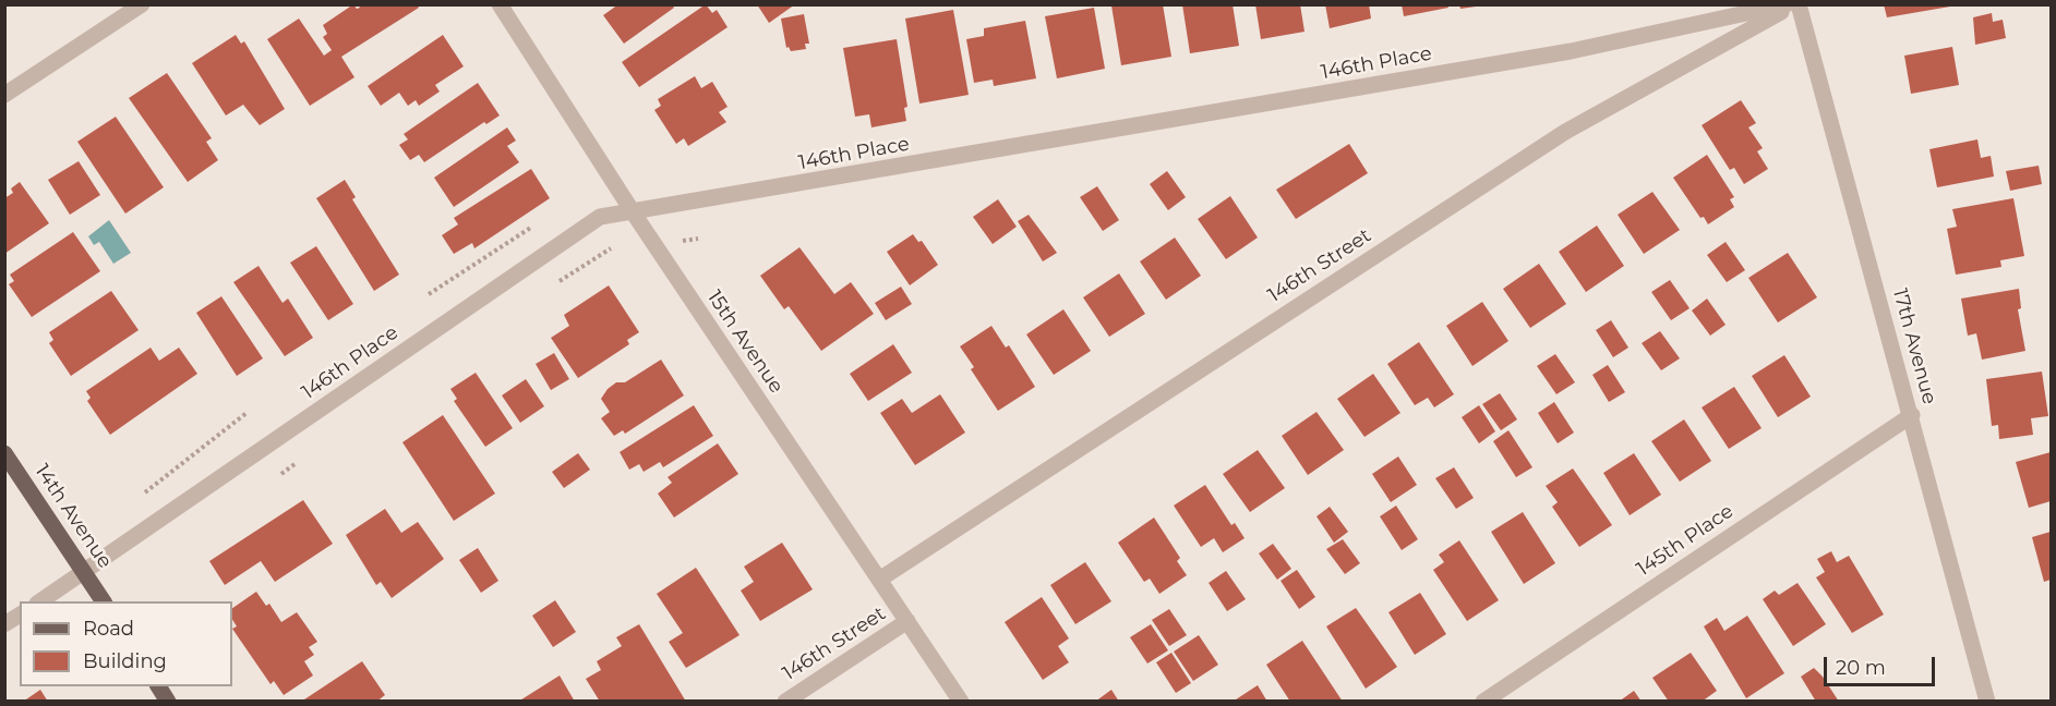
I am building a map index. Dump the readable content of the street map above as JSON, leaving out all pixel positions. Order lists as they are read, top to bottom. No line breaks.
{"streets":{"main road":["14th Avenue"],"street":["146th Place","146th Street","15th Avenue","17th Avenue","145th Place"]},"crossings":[["146th Place","15th Avenue"],["146th Place","14th Avenue"],["146th Street","15th Avenue"],["146th Street","17th Avenue"],["17th Avenue","145th Place"]],"legend":["Road","Building"],"scale_bar":"20 m"}
